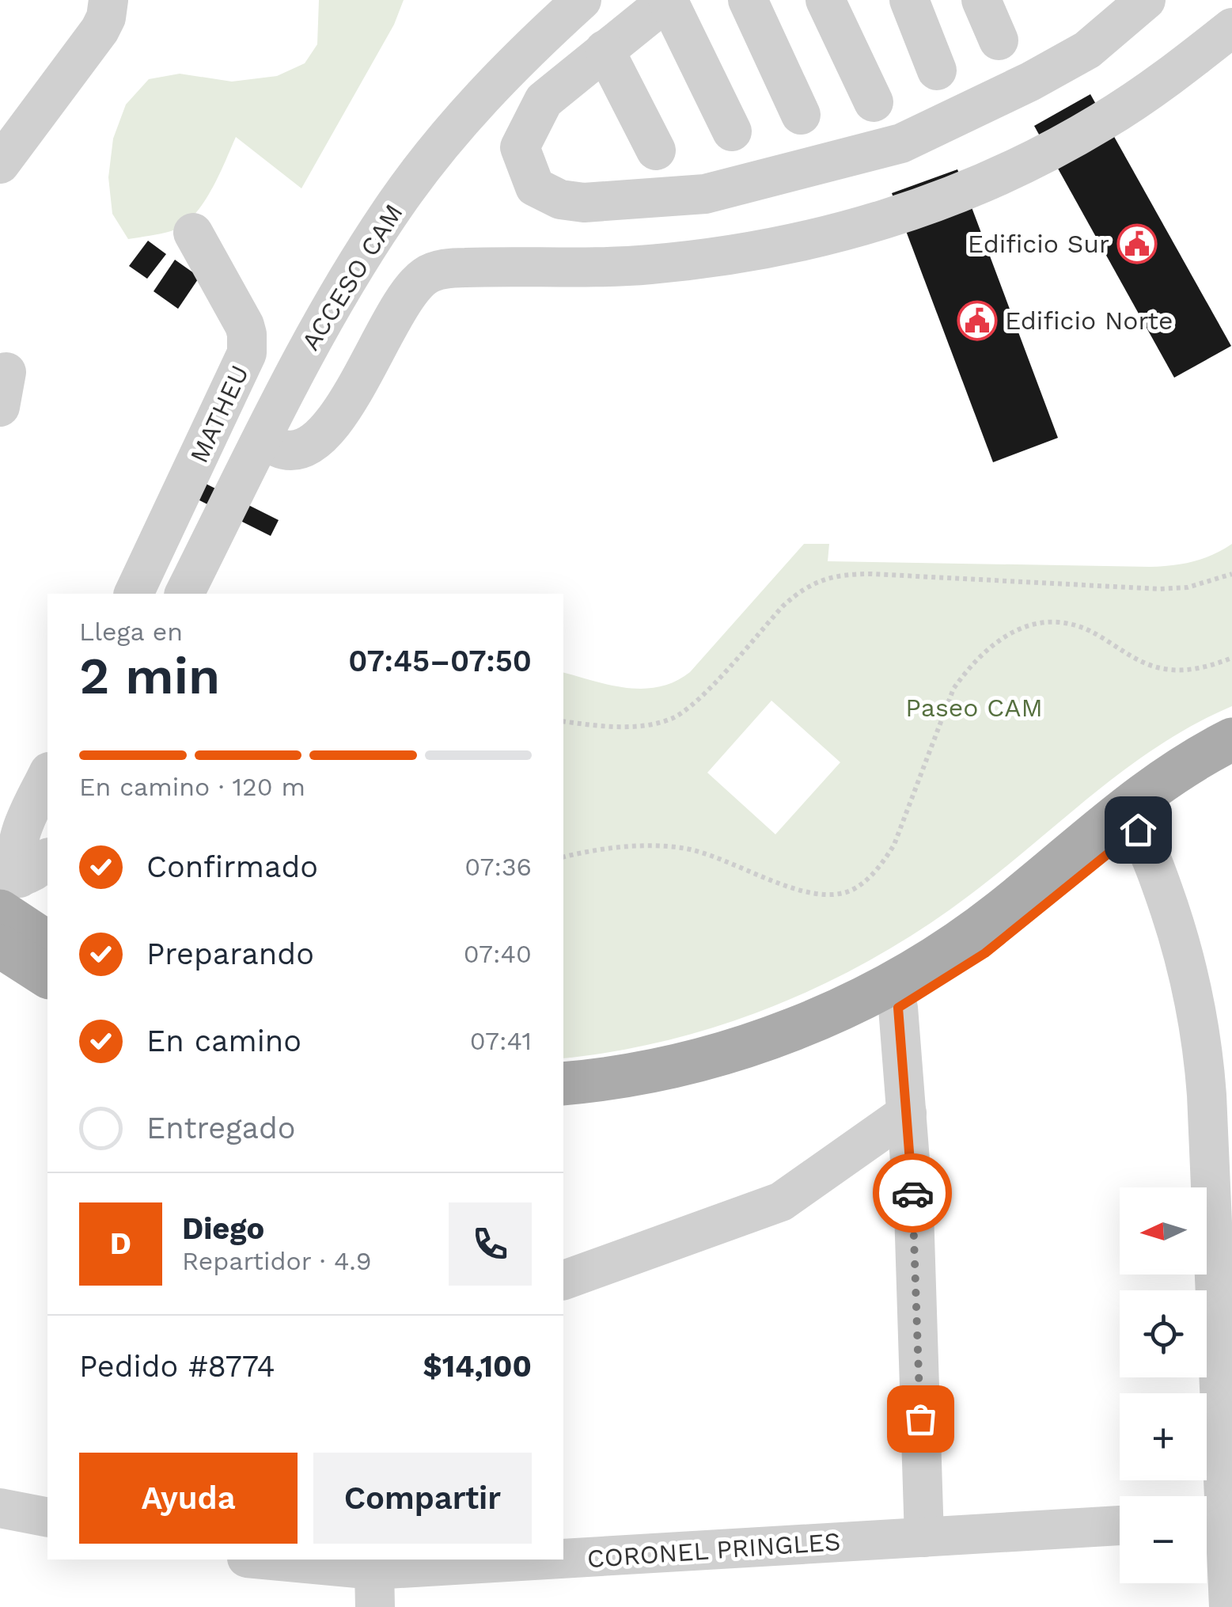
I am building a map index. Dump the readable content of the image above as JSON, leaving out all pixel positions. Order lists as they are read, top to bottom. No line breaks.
{"streets":{"street":["ACCESO CAM","MATHEU","CORONEL PRINGLES"]},"parks":["Paseo CAM"],"places":{"public building":["Edificio Sur","Edificio Norte"]},"north":"left","page":{"heading":["2 min","Llega en","07:45–07:50"],"panel":["Diego","Repartidor · 4.9","Pedido #8774","$14,100"],"bar":"En camino · 120 m","list":[["Confirmado","07:36"],["Preparando","07:40"],["En camino","07:41"],"Entregado"],"map_buttons":["+","−"],"round":"D","buttons":["Ayuda","Compartir"]}}
